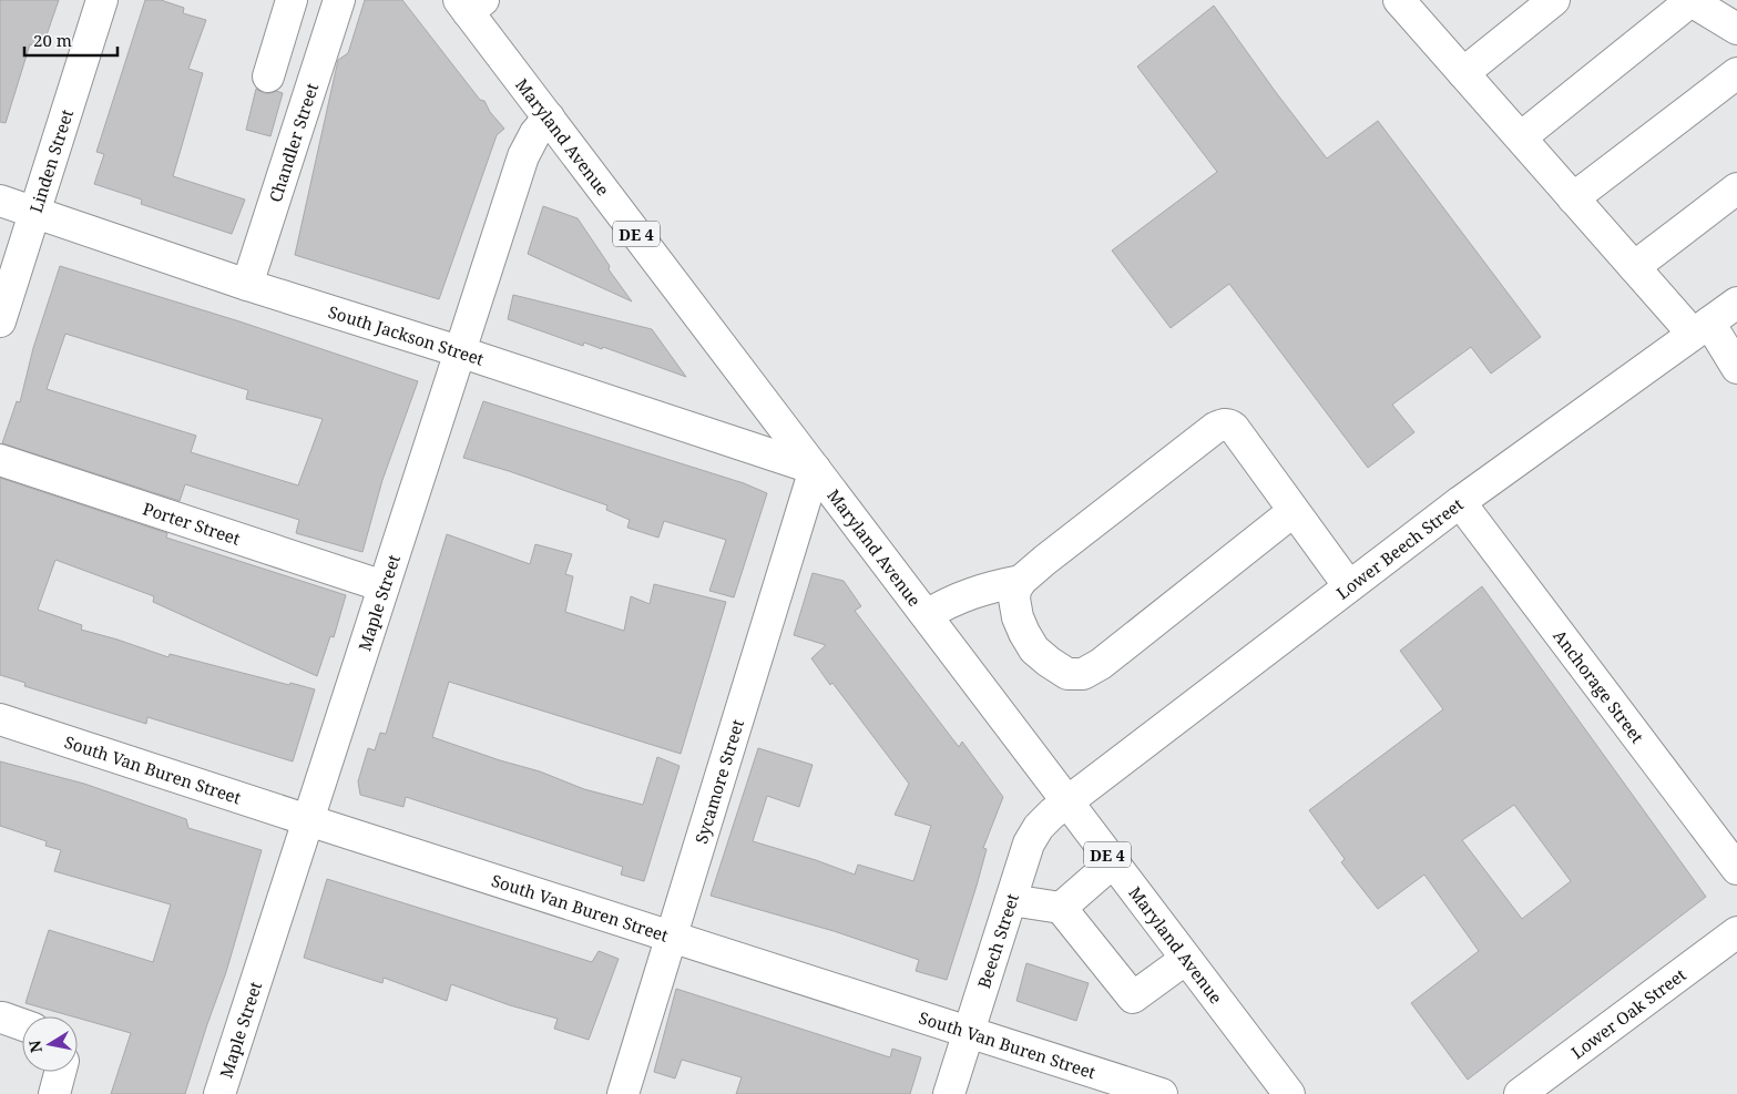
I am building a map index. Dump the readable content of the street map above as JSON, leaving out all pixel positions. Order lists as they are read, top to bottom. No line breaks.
{"streets":{"street":["Maryland Avenue","Chandler Street","Linden Street","DE 4","South Jackson Street","Porter Street","Lower Beech Street","Maple Street","Anchorage Street","South Van Buren Street","Sycamore Street","Beech Street","Lower Oak Street"]},"crossings":[["Maryland Avenue","South Jackson Street"],["Maryland Avenue","Lower Beech Street"],["Maryland Avenue","Maple Street"],["Maryland Avenue","Sycamore Street"],["Maryland Avenue","Beech Street"],["Chandler Street","South Jackson Street"],["Linden Street","South Jackson Street"],["South Jackson Street","Maple Street"],["South Jackson Street","Sycamore Street"],["Porter Street","Maple Street"],["Lower Beech Street","Anchorage Street"],["Lower Beech Street","Beech Street"],["Maple Street","South Van Buren Street"],["South Van Buren Street","Sycamore Street"],["South Van Buren Street","Beech Street"]],"scale_bar":"20 m","north":"left"}
